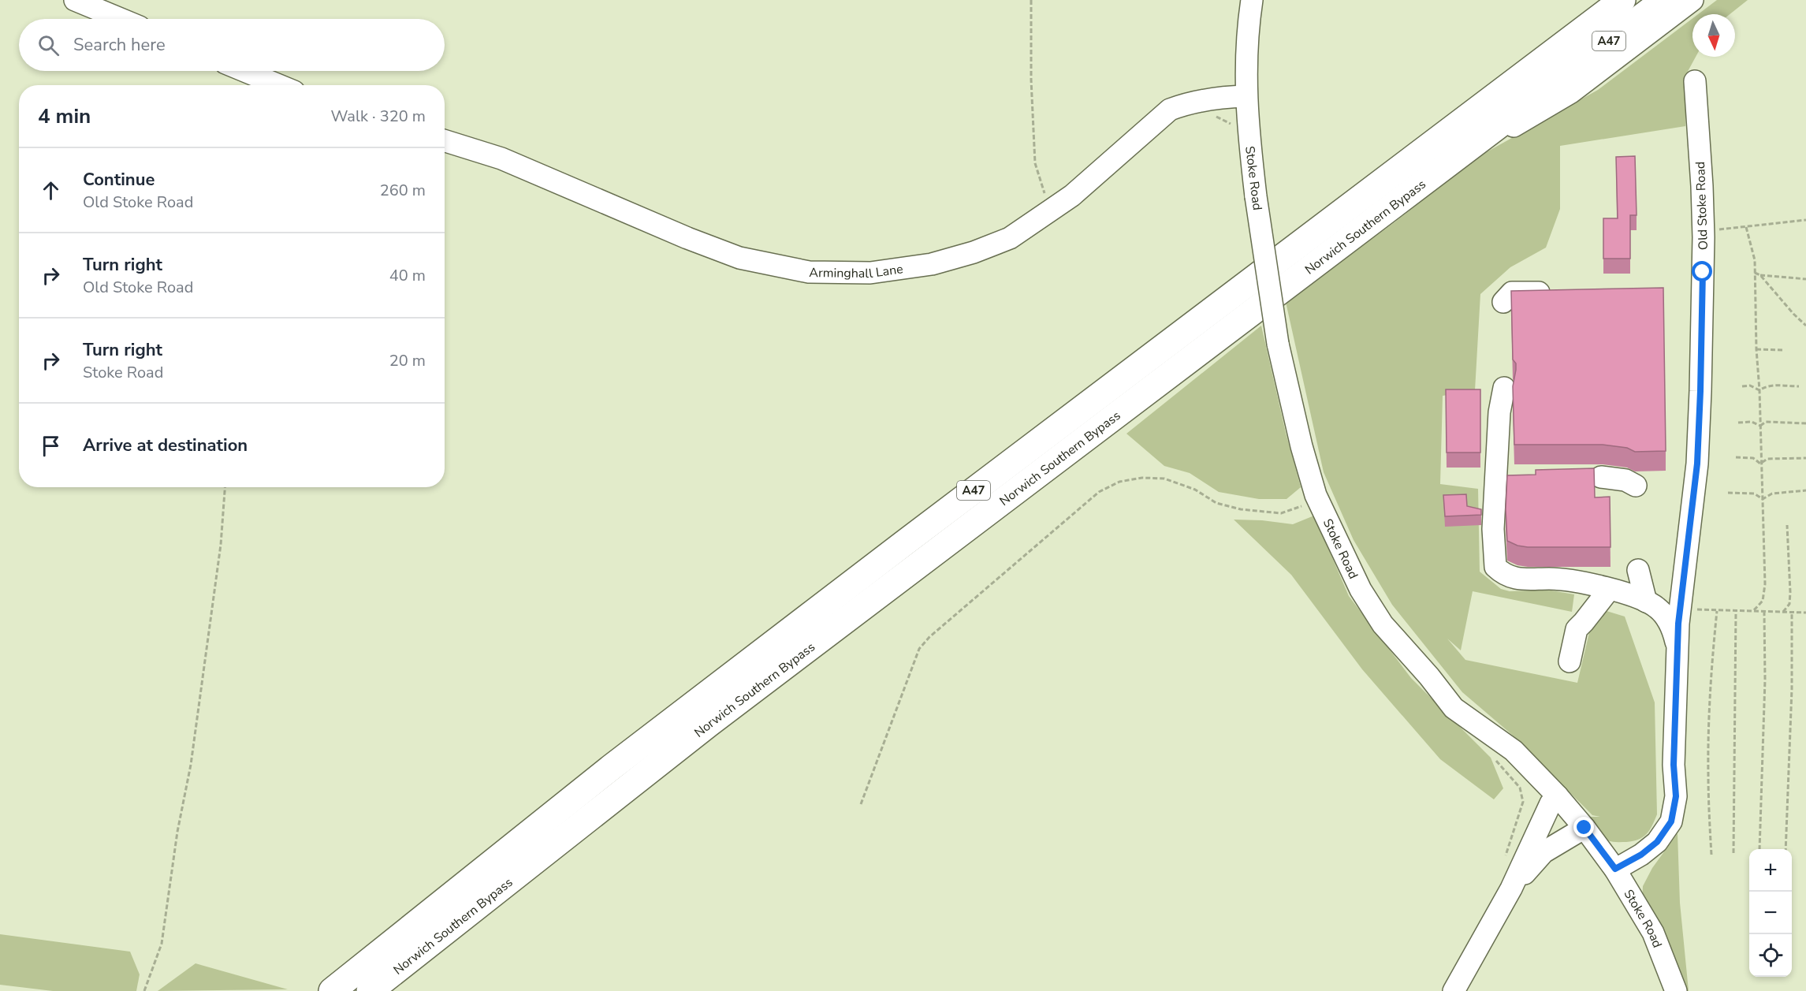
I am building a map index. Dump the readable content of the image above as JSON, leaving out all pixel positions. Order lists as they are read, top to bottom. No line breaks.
{"streets":{"highway":["A47","Norwich Southern Bypass"],"street":["Stoke Road","Old Stoke Road","Arminghall Lane"]},"crossings":[["Stoke Road","Old Stoke Road"],["Stoke Road","Arminghall Lane"]],"north":"bottom","page":{"search":"Search here","heading":["4 min","Walk · 320 m"],"list":[["Continue","Old Stoke Road","260 m"],["Turn right","Old Stoke Road","40 m"],["Turn right","Stoke Road","20 m"],"Arrive at destination"],"map_buttons":["+","−"]}}
